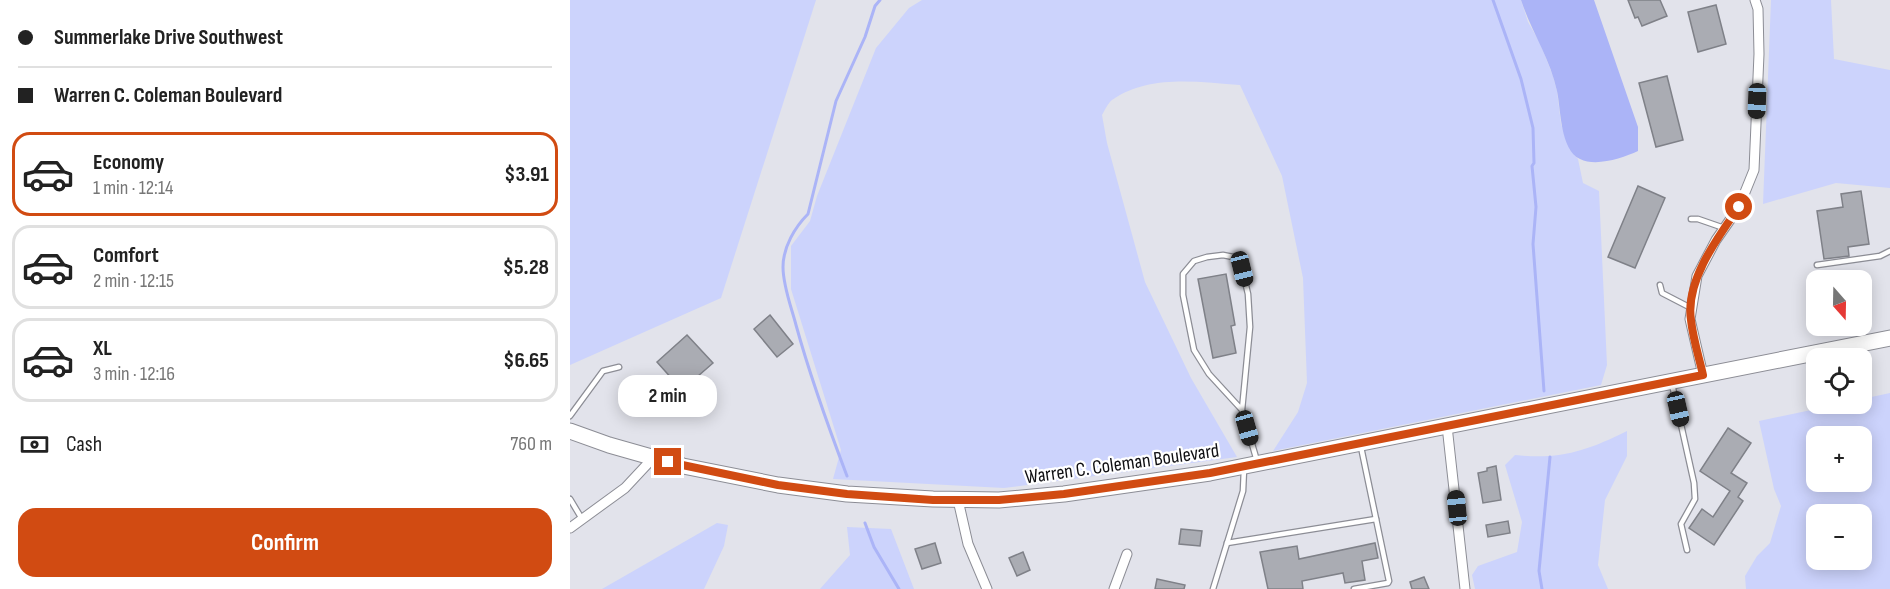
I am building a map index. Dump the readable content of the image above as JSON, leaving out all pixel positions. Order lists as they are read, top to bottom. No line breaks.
{"streets":{"highway":["Warren C. Coleman Boulevard"]},"north":"bottom","page":{"banner":["Summerlake Drive Southwest","Warren C. Coleman Boulevard"],"list":[{"name":"Economy","note":"1 min · 12:14","value":"$3.91"},{"name":"Comfort","note":"2 min · 12:15","value":"$5.28"},{"name":"XL","note":"3 min · 12:16","value":"$6.65"}],"map_buttons":["+","−"],"bubble":"2 min","pay":["Cash","760 m"],"buttons":"Confirm"}}
